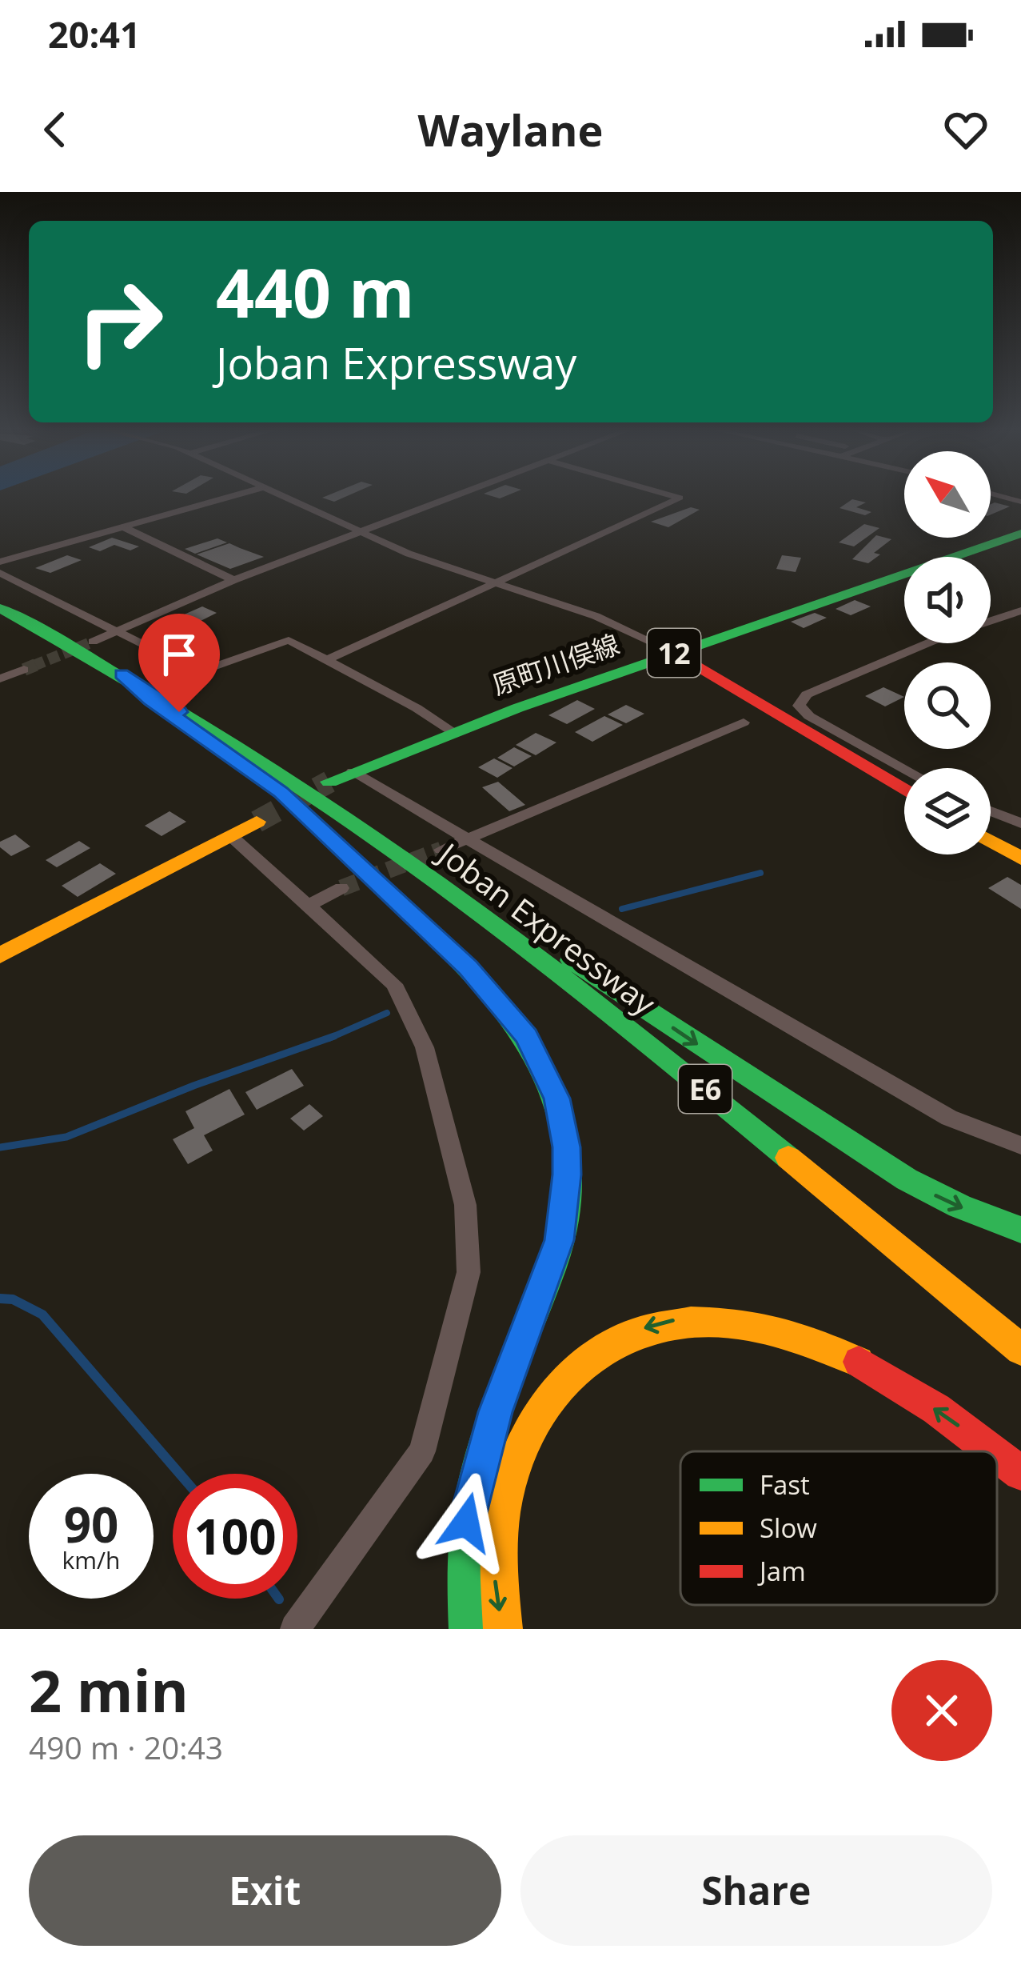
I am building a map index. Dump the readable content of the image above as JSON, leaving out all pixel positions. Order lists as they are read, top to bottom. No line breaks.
{"streets":{"main road":["12","原町川俣線","Joban Expressway","E6"]},"legend":["Fast","Slow","Jam"],"north":"top left","page":{"status":"20:41","header":"Waylane","turn":["440 m","Joban Expressway"],"speed":"90 km/h","limit":"100","heading":["2 min","490 m · 20:43"],"buttons":["Exit","Share"]}}
